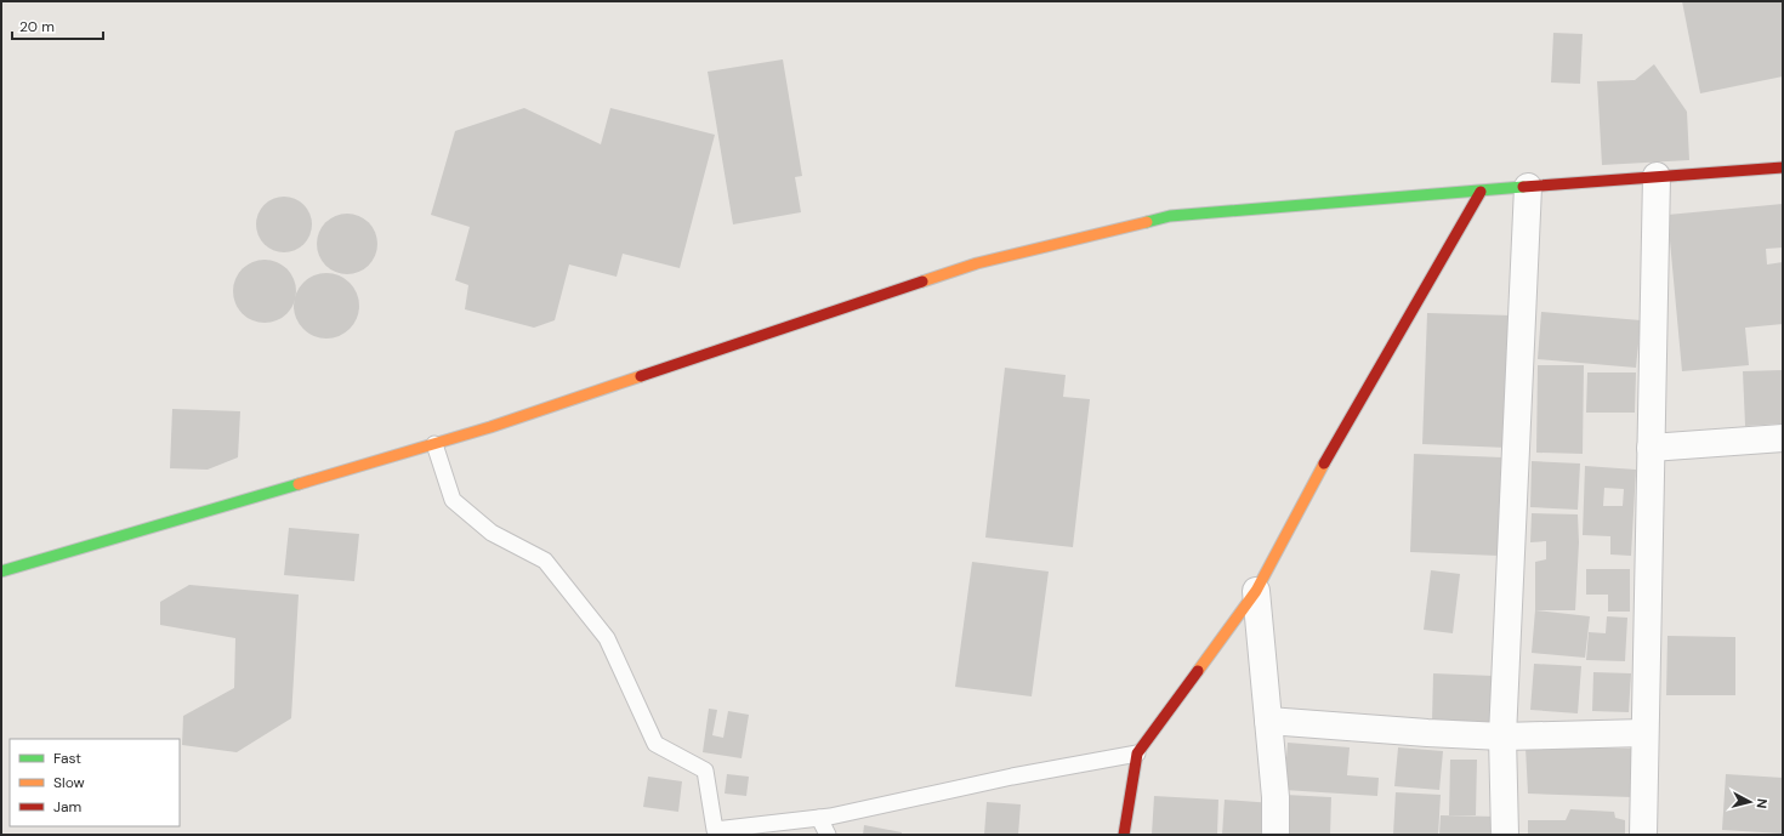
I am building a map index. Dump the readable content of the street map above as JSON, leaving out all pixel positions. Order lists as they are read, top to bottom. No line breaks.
{"legend":["Fast","Slow","Jam"],"scale_bar":"20 m","north":"right"}
